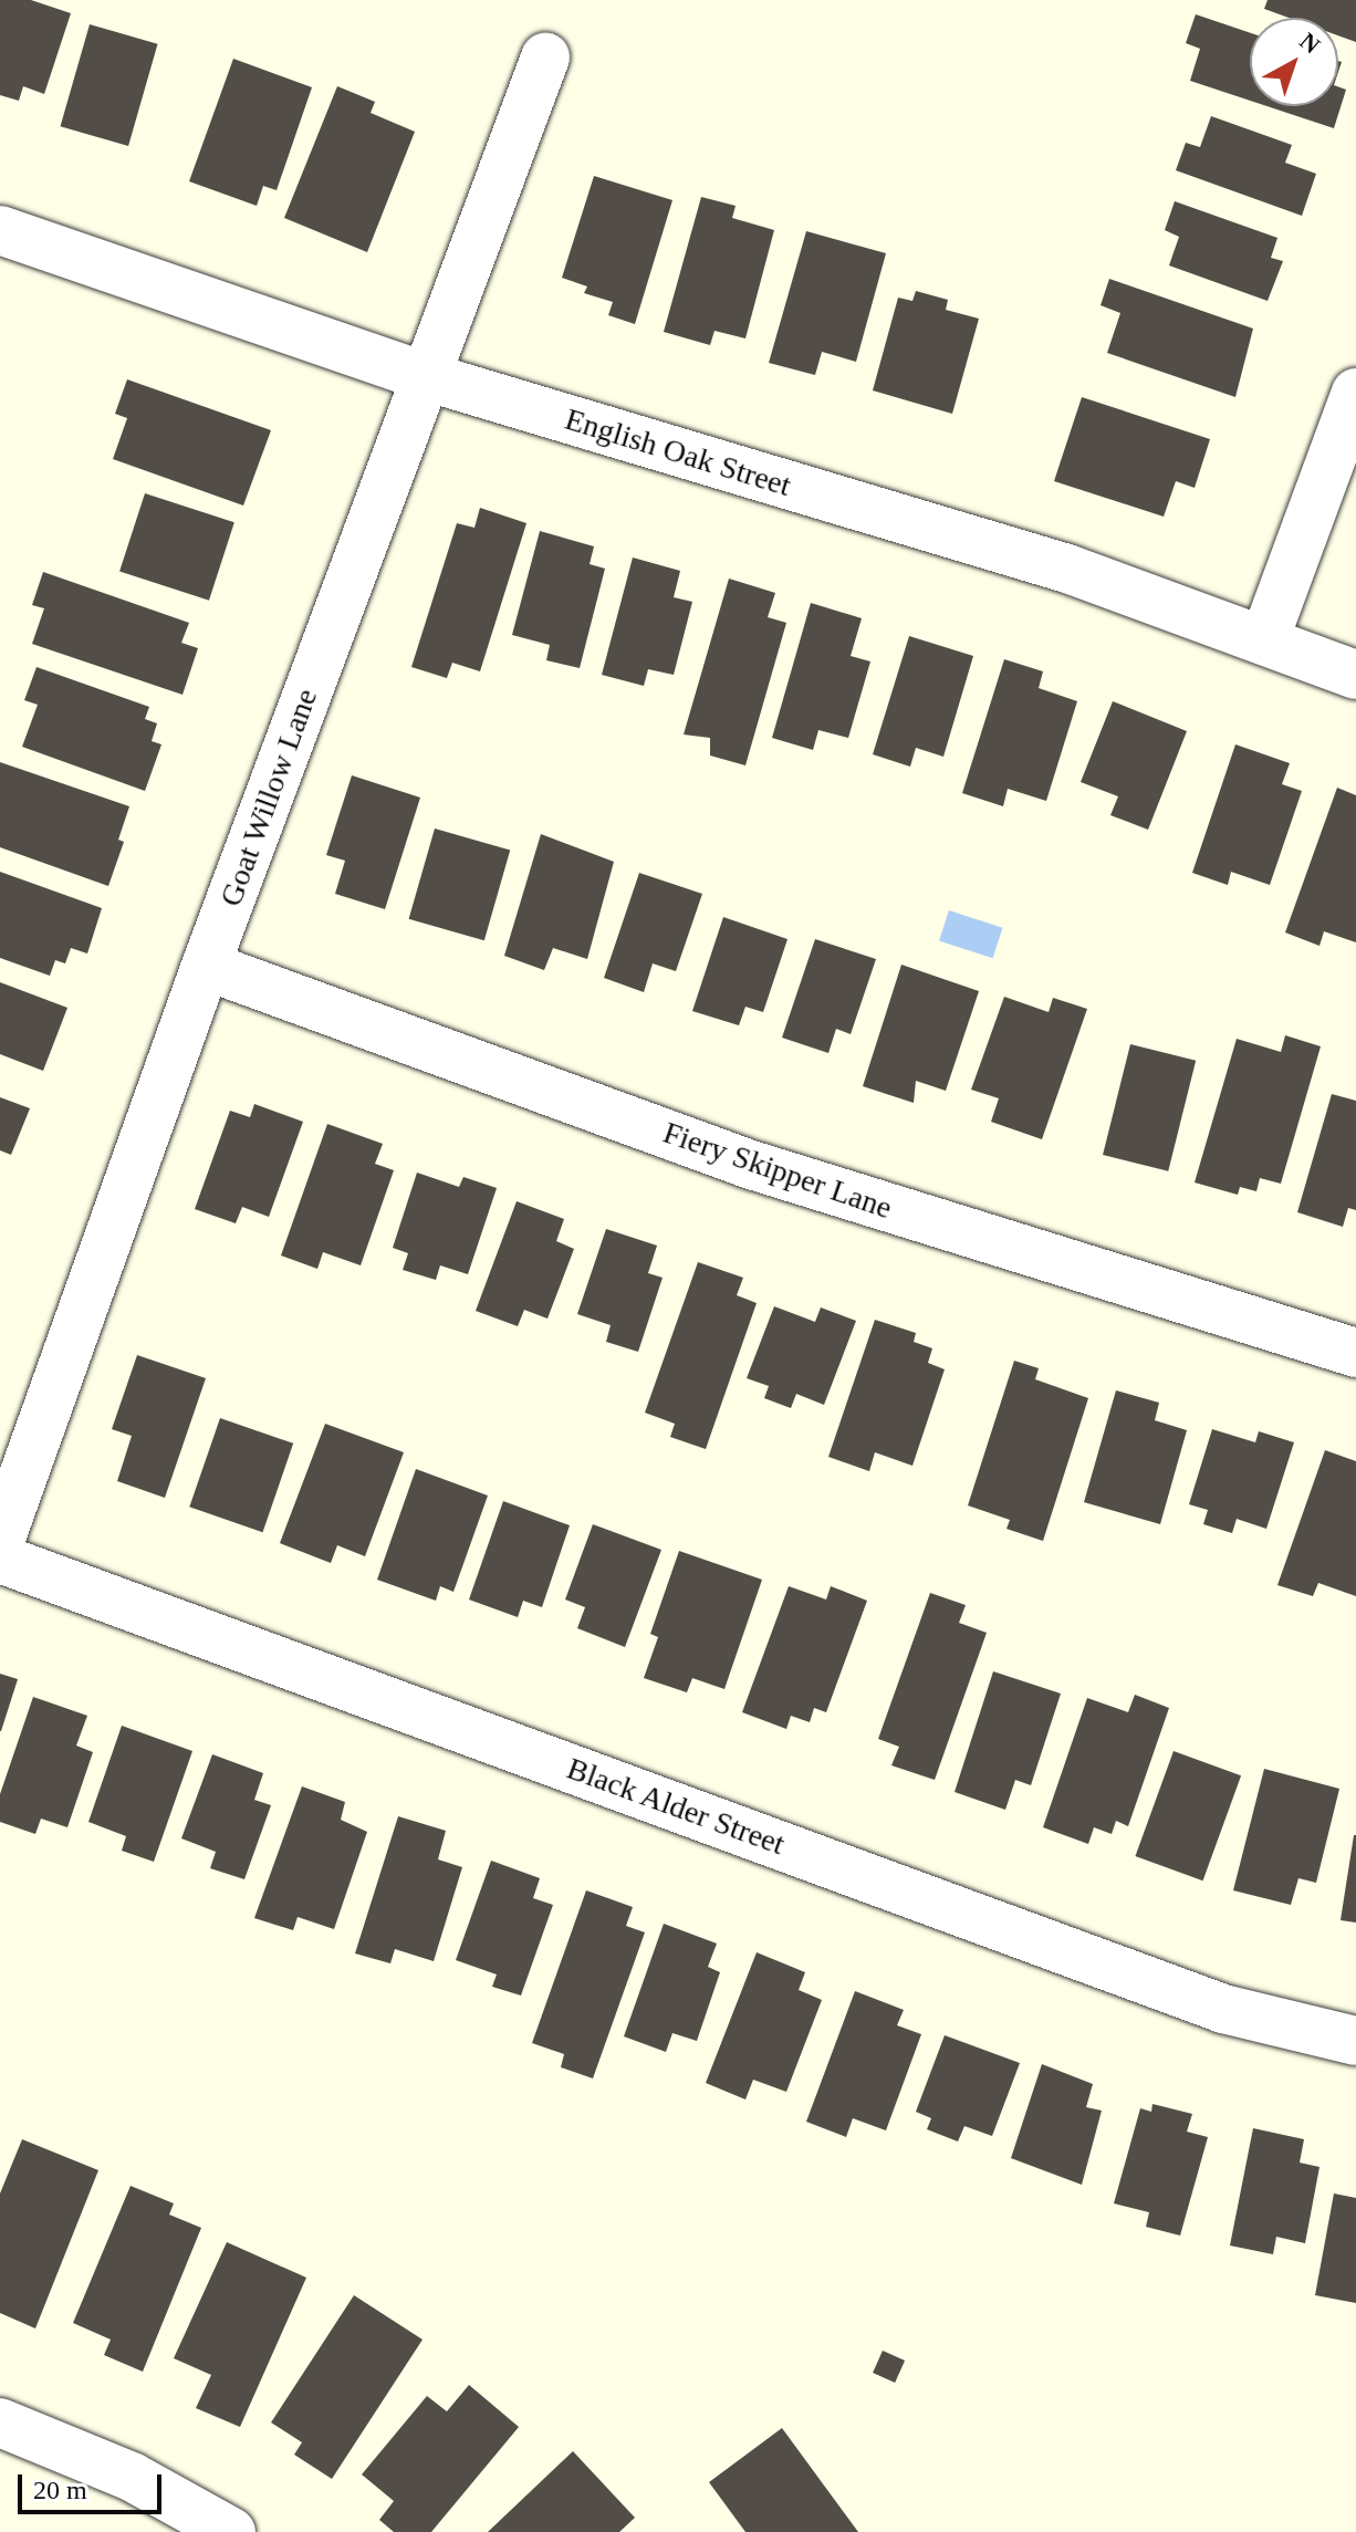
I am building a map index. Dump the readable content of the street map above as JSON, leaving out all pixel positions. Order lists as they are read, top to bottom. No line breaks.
{"streets":{"street":["English Oak Street","Goat Willow Lane","Fiery Skipper Lane","Black Alder Street"]},"crossings":[["English Oak Street","Goat Willow Lane"],["Goat Willow Lane","Fiery Skipper Lane"]],"scale_bar":"20 m","north":"top right"}
